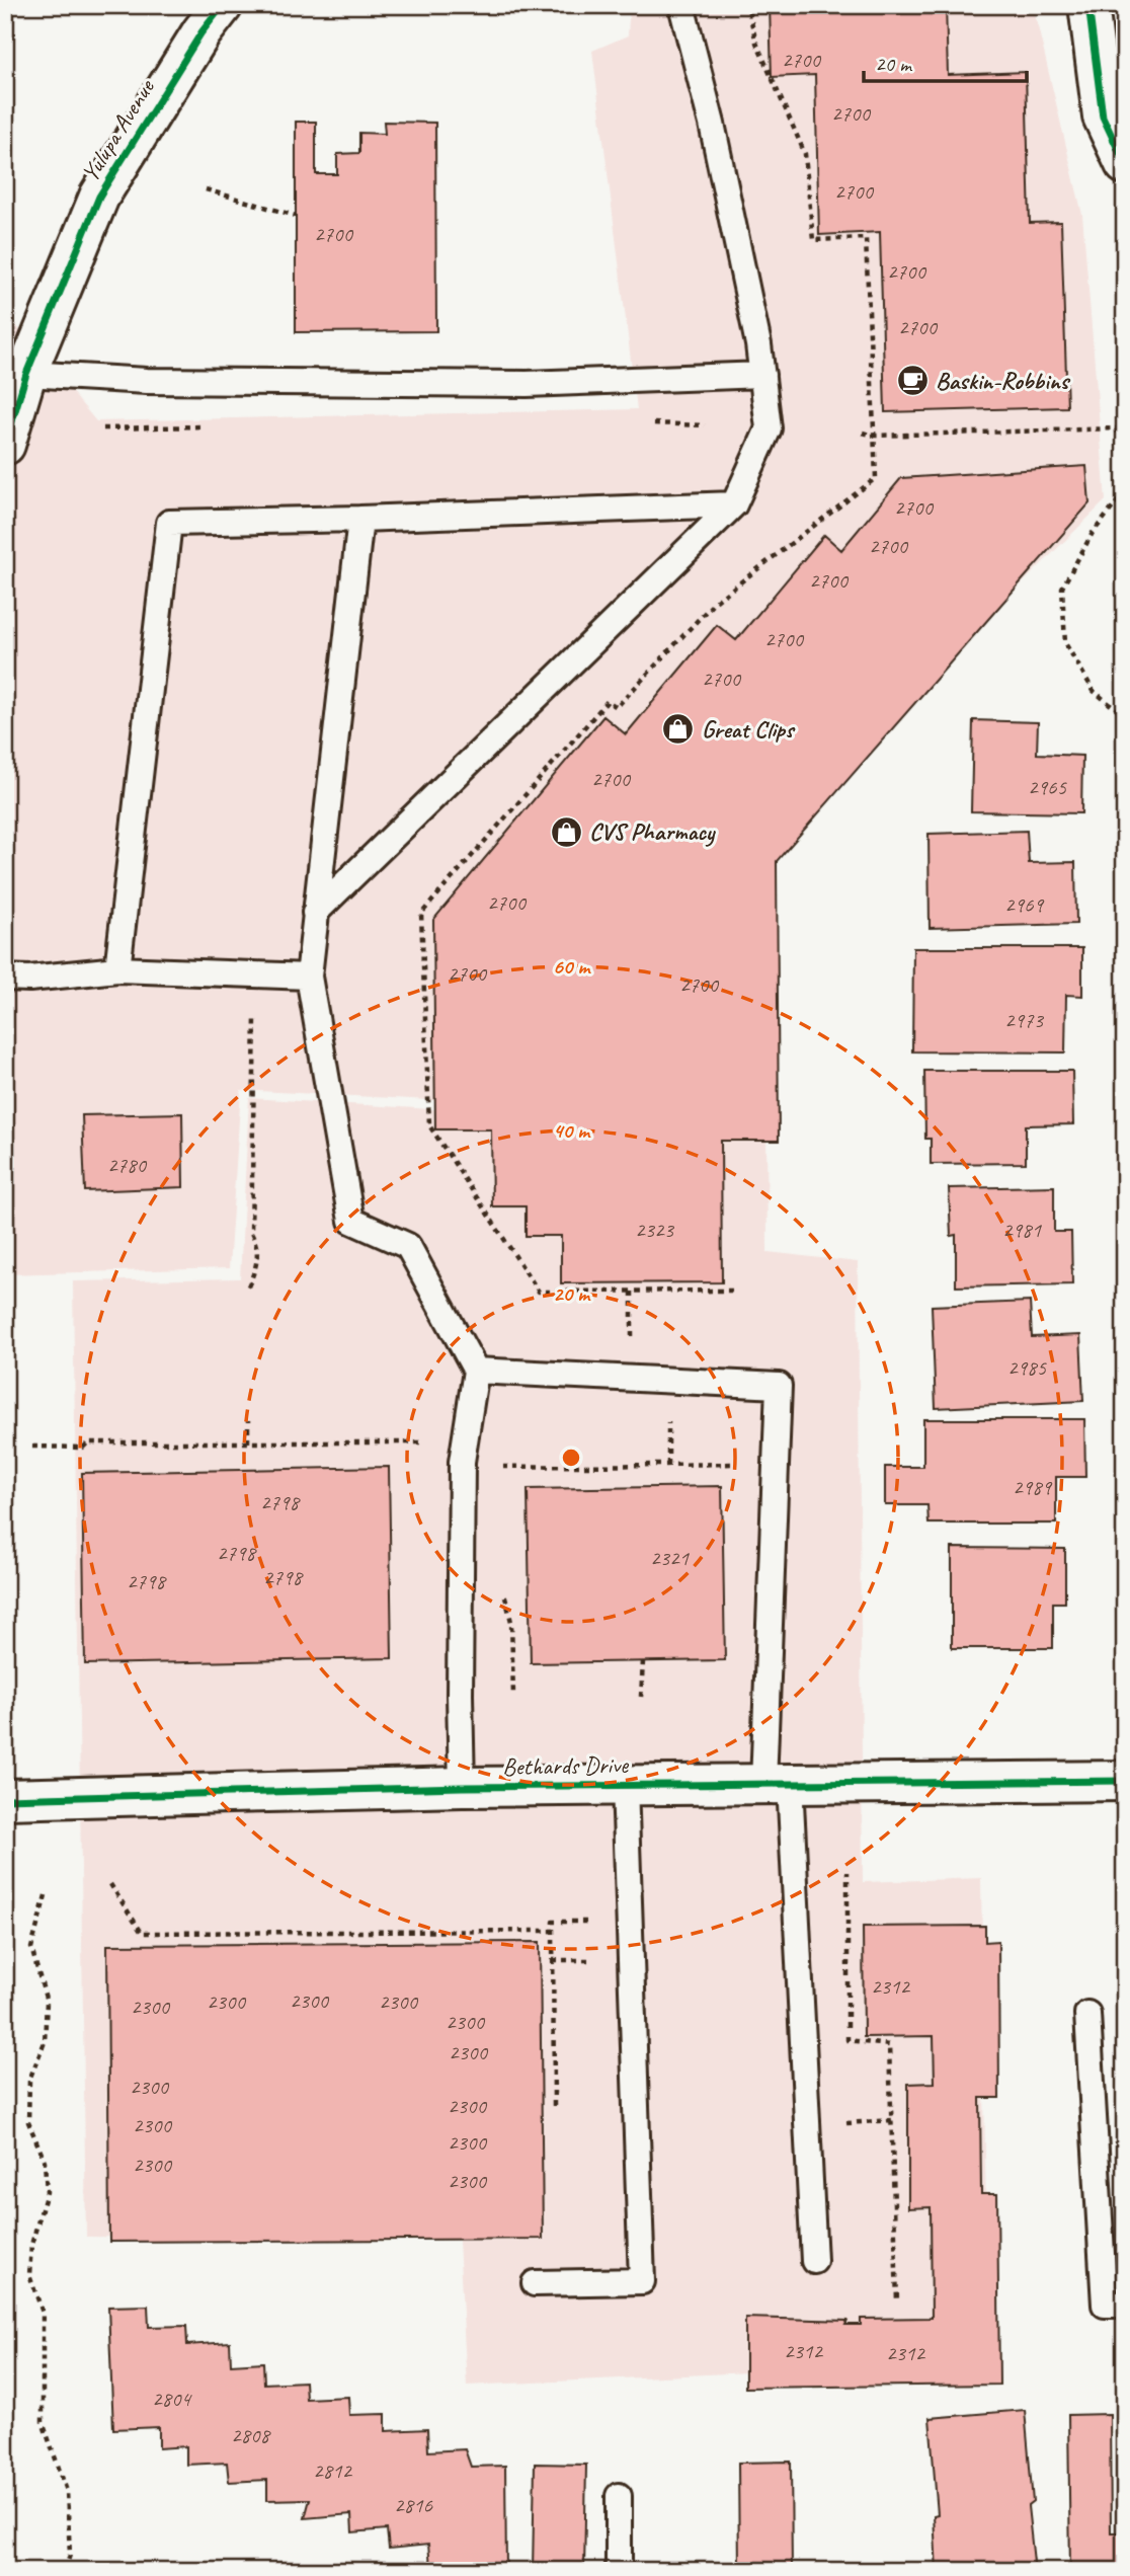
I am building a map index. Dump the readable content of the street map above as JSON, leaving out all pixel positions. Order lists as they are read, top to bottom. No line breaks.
{"streets":{"street":["Yulupa Avenue","Bethards Drive"]},"places":{"cafe":["Baskin-Robbins"],"shop":["Great Clips","CVS Pharmacy"]},"house_numbers":["2700","2700","2700","2700","2700","2700","2700","2700","2700","2700","2700","2700","2965","2700","2969","2700","2700","2973","2780","2323","2981","2985","2989","2798","2798","2321","2798","2798","2312","2300","2300","2300","2300","2300","2300","2300","2300","2300","2300","2300","2300","2312","2312","2804","2808","2812","2816"],"scale_bar":"20 m","rings":["60 m","40 m","20 m"]}
